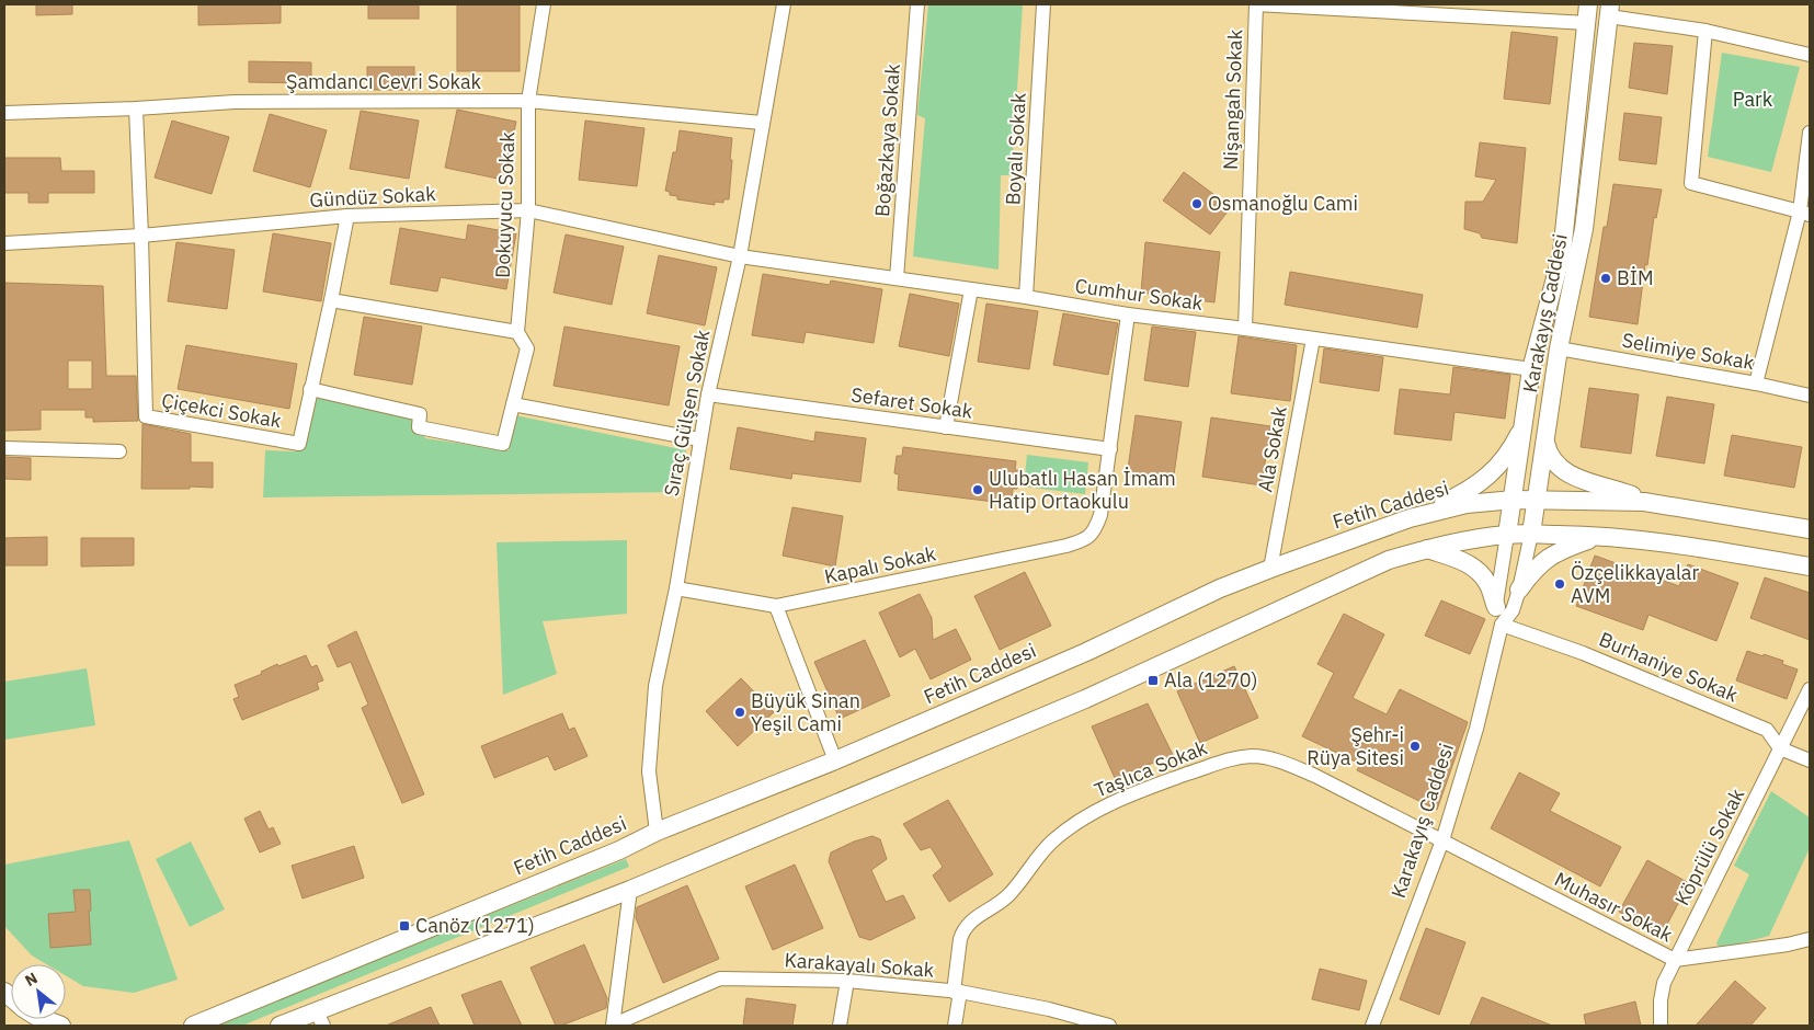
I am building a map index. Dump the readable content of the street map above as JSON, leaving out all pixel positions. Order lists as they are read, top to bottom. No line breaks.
{"streets":{"main road":["Karakayış Caddesi","Fetih Caddesi"],"street":["Şamdancı Cevri Sokak","Nişangah Sokak","Boğazkaya Sokak","Boyalı Sokak","Gündüz Sokak","Dokuyucu Sokak","Cumhur Sokak","Selimiye Sokak","Sefaret Sokak","Çiçekci Sokak","Sıraç Gülşen Sokak","Ala Sokak","Kapalı Sokak","Burhaniye Sokak","Taşlıca Sokak","Köprülü Sokak","Muhasır Sokak","Karakayalı Sokak"]},"crossings":[["Şamdancı Cevri Sokak","Dokuyucu Sokak"],["Şamdancı Cevri Sokak","Çiçekci Sokak"],["Şamdancı Cevri Sokak","Sıraç Gülşen Sokak"],["Nişangah Sokak","Cumhur Sokak"],["Boğazkaya Sokak","Cumhur Sokak"],["Boyalı Sokak","Cumhur Sokak"],["Gündüz Sokak","Dokuyucu Sokak"],["Gündüz Sokak","Cumhur Sokak"],["Gündüz Sokak","Çiçekci Sokak"],["Gündüz Sokak","Sıraç Gülşen Sokak"],["Dokuyucu Sokak","Çiçekci Sokak"],["Cumhur Sokak","Karakayış Caddesi"],["Cumhur Sokak","Sıraç Gülşen Sokak"],["Cumhur Sokak","Ala Sokak"],["Karakayış Caddesi","Selimiye Sokak"],["Karakayış Caddesi","Fetih Caddesi"],["Karakayış Caddesi","Burhaniye Sokak"],["Karakayış Caddesi","Taşlıca Sokak"],["Karakayış Caddesi","Muhasır Sokak"],["Sefaret Sokak","Sıraç Gülşen Sokak"],["Sefaret Sokak","Kapalı Sokak"],["Sıraç Gülşen Sokak","Fetih Caddesi"],["Sıraç Gülşen Sokak","Kapalı Sokak"],["Ala Sokak","Fetih Caddesi"],["Burhaniye Sokak","Köprülü Sokak"],["Taşlıca Sokak","Muhasır Sokak"],["Taşlıca Sokak","Karakayalı Sokak"],["Köprülü Sokak","Muhasır Sokak"]],"parks":["Park"],"places":{"other":["Osmanoğlu Cami","BİM","Ulubatlı Hasan İmam Hatip Ortaokulu","Özçelikkayalar AVM","Büyük Sinan Yeşil Cami","Şehr-i Rüya Sitesi"],"transit":["Ala (1270)","Canöz (1271)"]},"north":"top left"}
